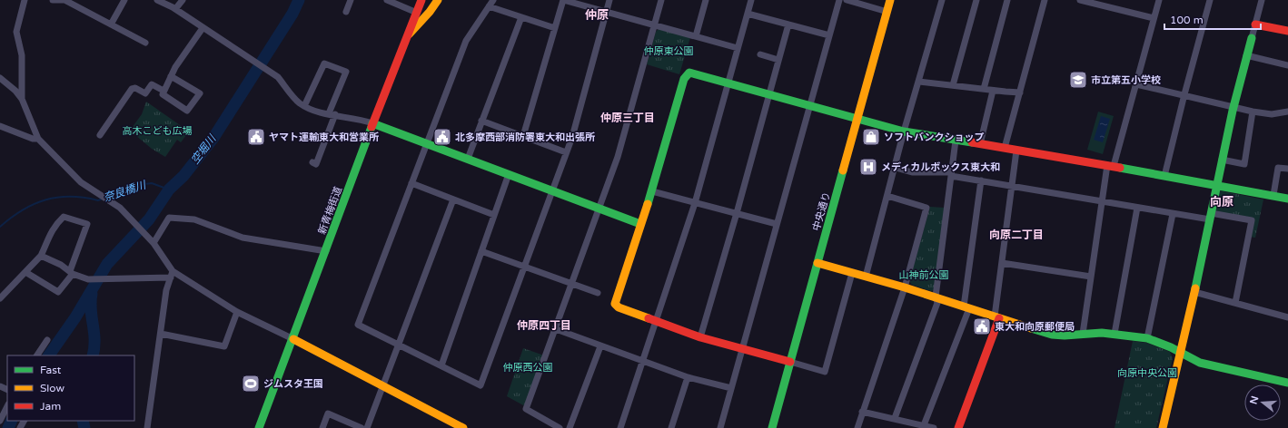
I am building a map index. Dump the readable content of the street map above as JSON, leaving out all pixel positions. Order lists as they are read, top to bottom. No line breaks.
{"streets":{"street":["新青梅街道","中央通り"]},"districts":["仲原","仲原三丁目","向原","向原二丁目","仲原四丁目"],"water":["空堀川","奈良橋川"],"parks":["仲原東公園","高木こども広場","山神前公園","仲原西公園","向原中央公園"],"places":{"school or university":["市立第五小学校"],"public building":["ヤマト運輸東大和営業所","北多摩西部消防署東大和出張所","東大和向原郵便局"],"shop":["ソフトバンクショップ"],"hospital":["メディカルボックス東大和"],"sports":["ジムスタ王国"]},"legend":["Fast","Slow","Jam"],"scale_bar":"100 m","north":"left"}
